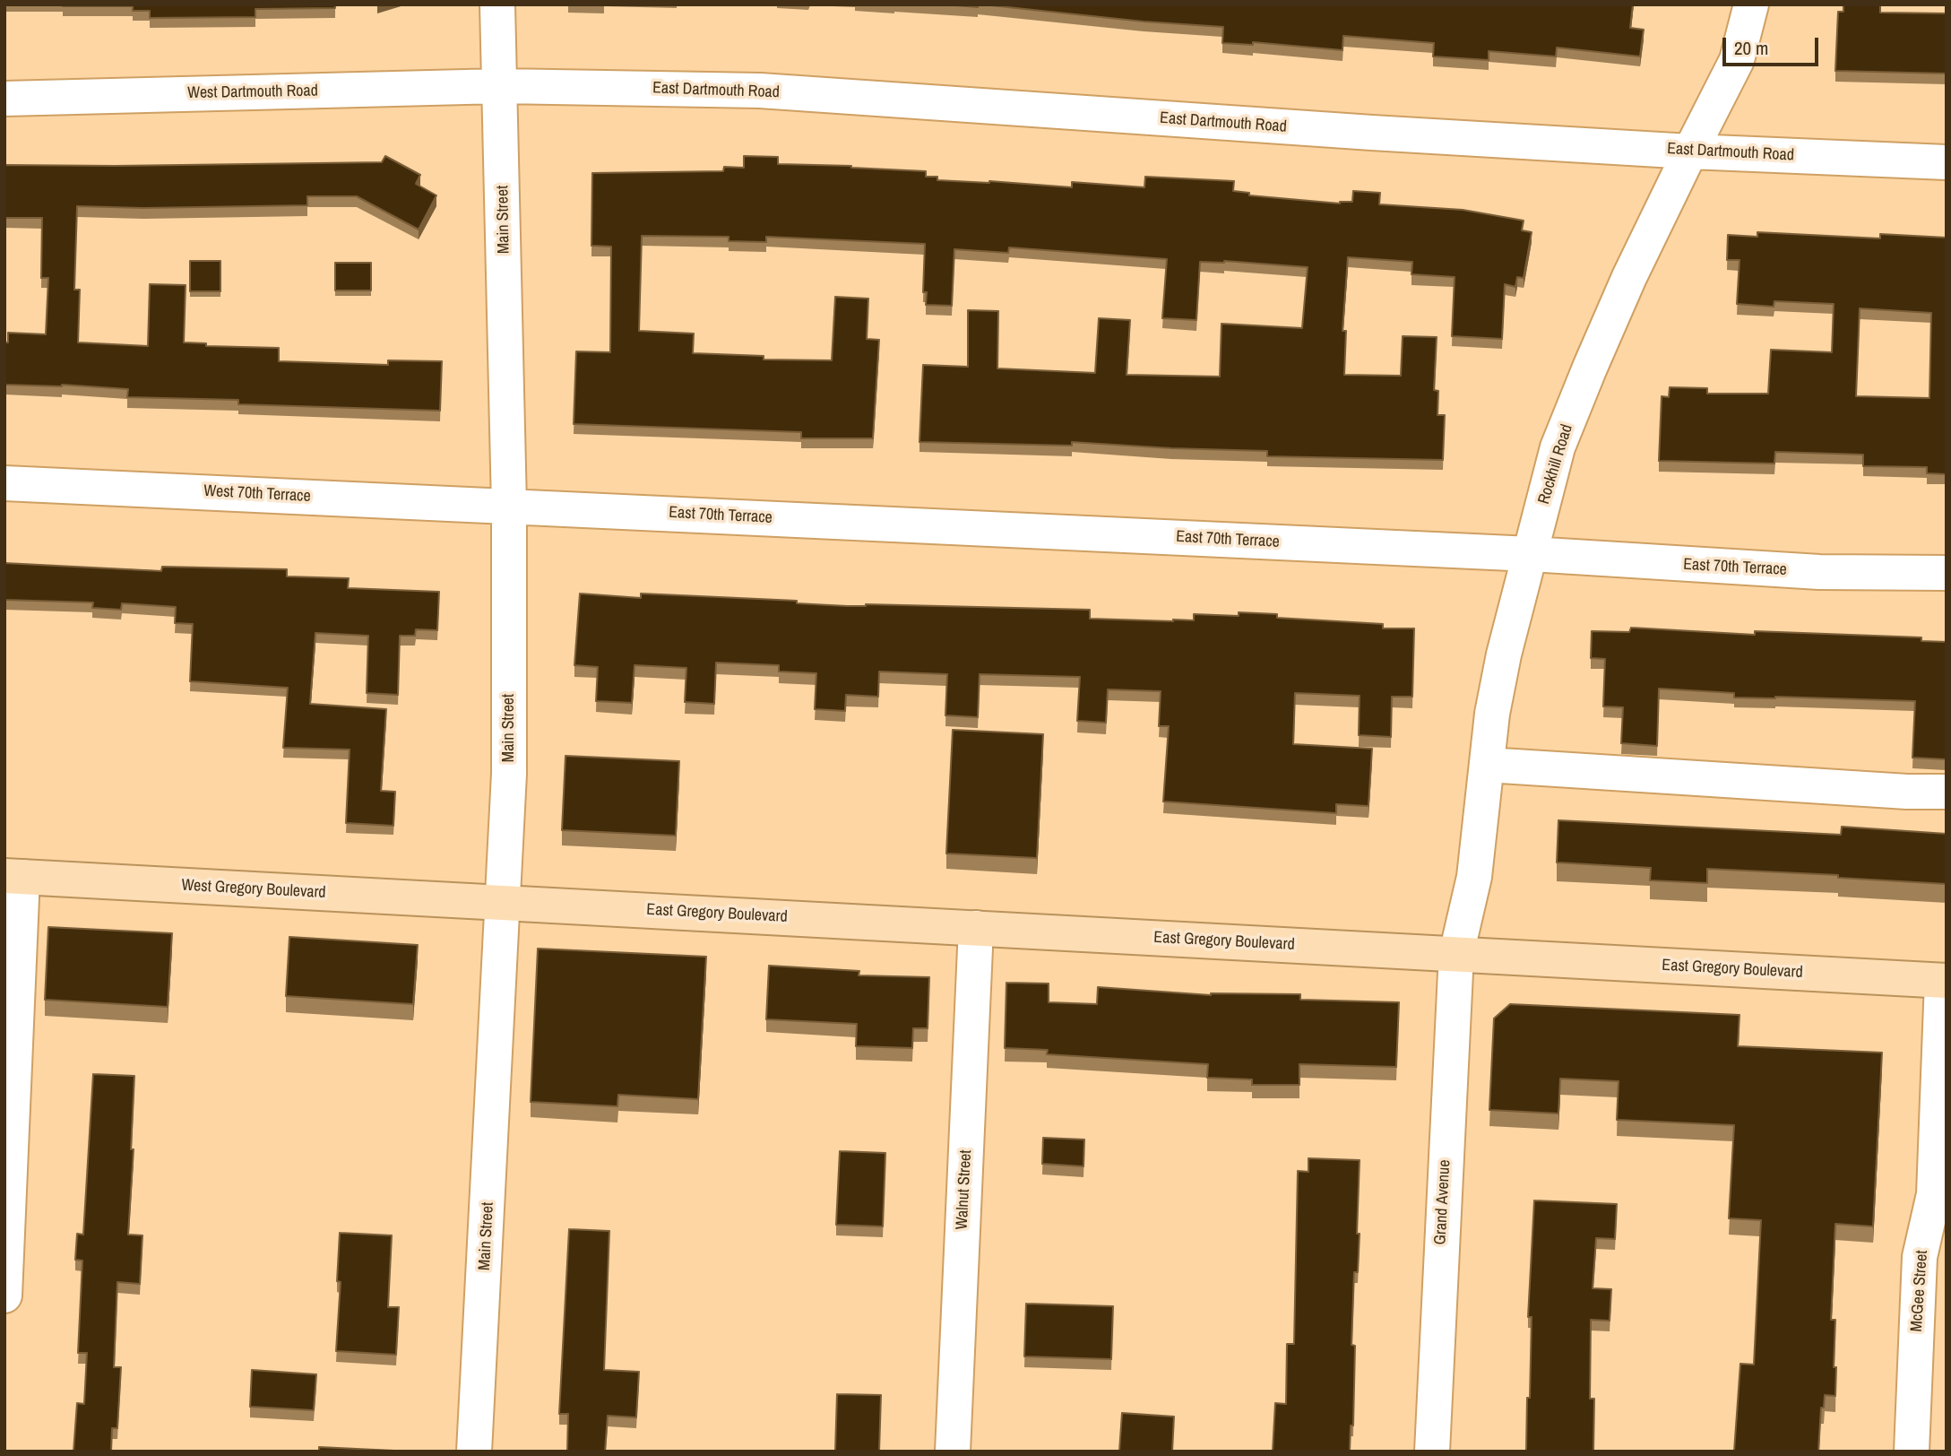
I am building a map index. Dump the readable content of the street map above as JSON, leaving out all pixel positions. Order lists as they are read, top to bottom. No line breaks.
{"streets":{"main road":["West Gregory Boulevard","East Gregory Boulevard"],"street":["East Dartmouth Road","West Dartmouth Road","Main Street","Rockhill Road","West 70th Terrace","East 70th Terrace","Walnut Street","Grand Avenue","McGee Street"]},"crossings":[["East Dartmouth Road","West Dartmouth Road"],["East Dartmouth Road","Main Street"],["East Dartmouth Road","Rockhill Road"],["West Dartmouth Road","Main Street"],["Main Street","West 70th Terrace"],["Main Street","East 70th Terrace"],["Main Street","West Gregory Boulevard"],["Main Street","East Gregory Boulevard"],["Rockhill Road","East 70th Terrace"],["Rockhill Road","East Gregory Boulevard"],["Rockhill Road","Grand Avenue"],["West 70th Terrace","East 70th Terrace"],["West Gregory Boulevard","East Gregory Boulevard"],["East Gregory Boulevard","Walnut Street"],["East Gregory Boulevard","Grand Avenue"],["East Gregory Boulevard","McGee Street"]],"scale_bar":"20 m"}
